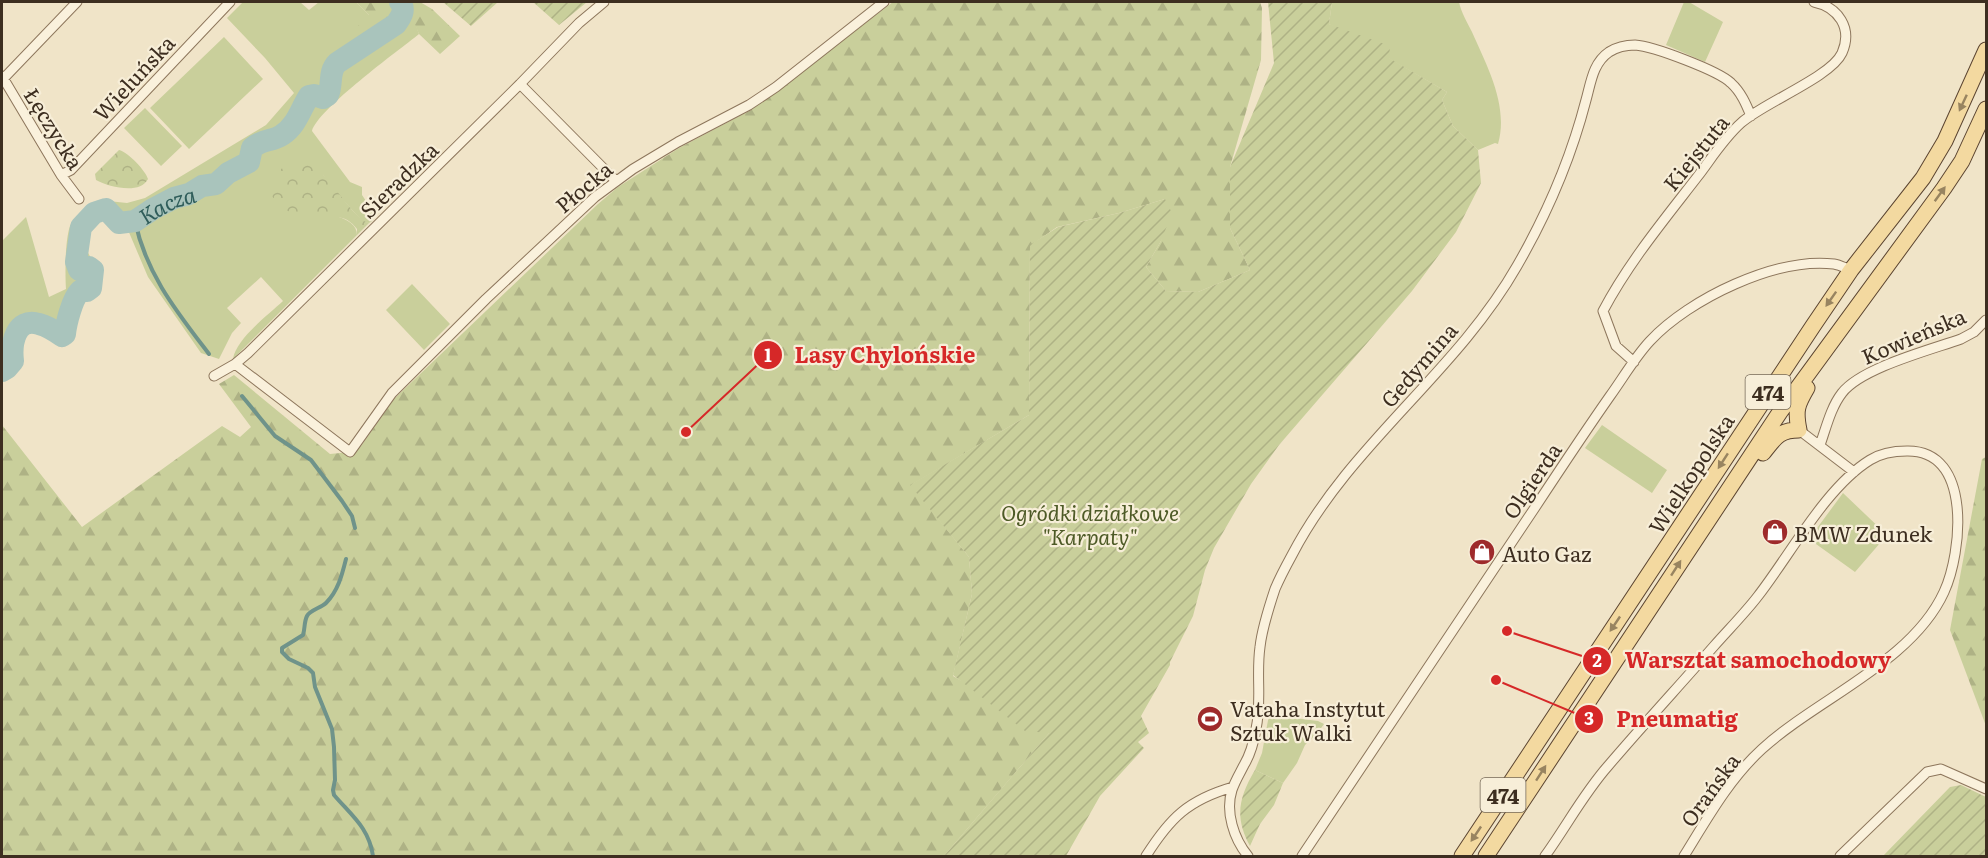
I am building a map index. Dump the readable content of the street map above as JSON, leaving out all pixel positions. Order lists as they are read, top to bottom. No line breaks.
{"streets":{"main road":["474","Wielkopolska"],"street":["Wieluńska","Łęczycka","Kiejstuta","Sieradzka","Płocka","Kowieńska","Gedymina","Olgierda","Orańska"]},"crossings":[["Wieluńska","Łęczycka"],["Kiejstuta","Gedymina"],["Kiejstuta","Olgierda"],["Sieradzka","Płocka"],["Wielkopolska","Olgierda"]],"water":["Kacza"],"parks":["Ogródki działkowe \"Karpaty\""],"places":{"other":["Lasy Chylońskie","Warsztat samochodowy","Pneumatig"],"shop":["BMW Zdunek","Auto Gaz"],"sports":["Vataha Instytut Sztuk Walki"]}}
